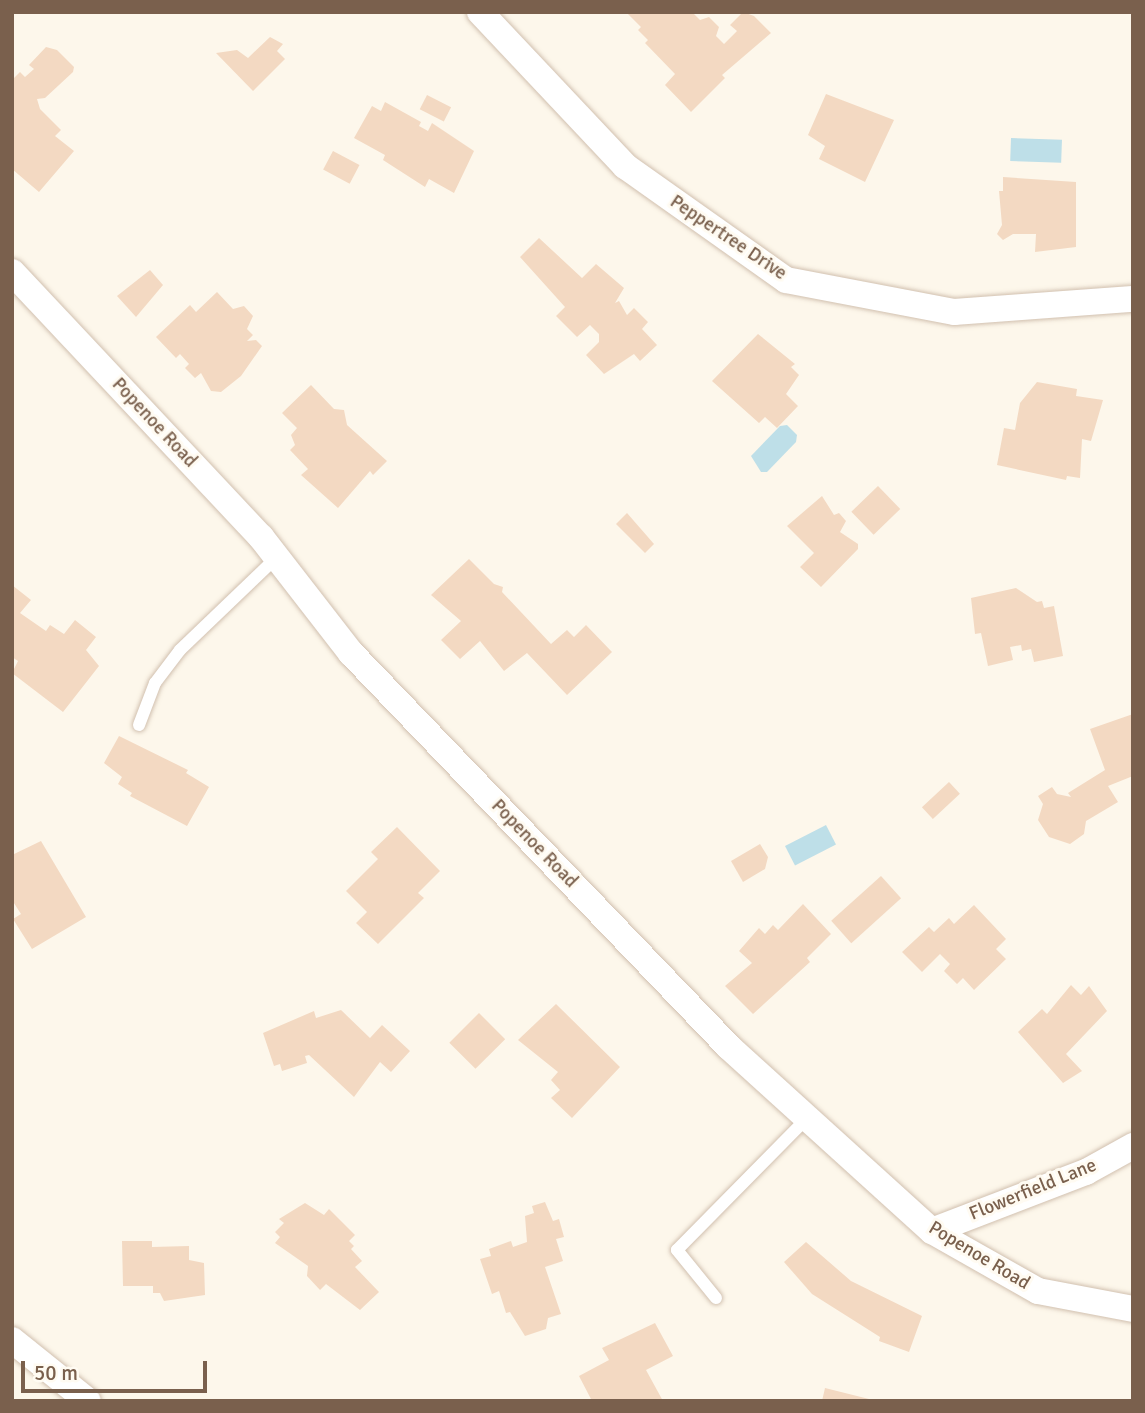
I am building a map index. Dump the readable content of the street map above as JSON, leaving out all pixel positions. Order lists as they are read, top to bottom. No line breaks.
{"streets":{"street":["Peppertree Drive","Popenoe Road","Flowerfield Lane"]},"crossings":[["Popenoe Road","Flowerfield Lane"]],"scale_bar":"50 m"}
